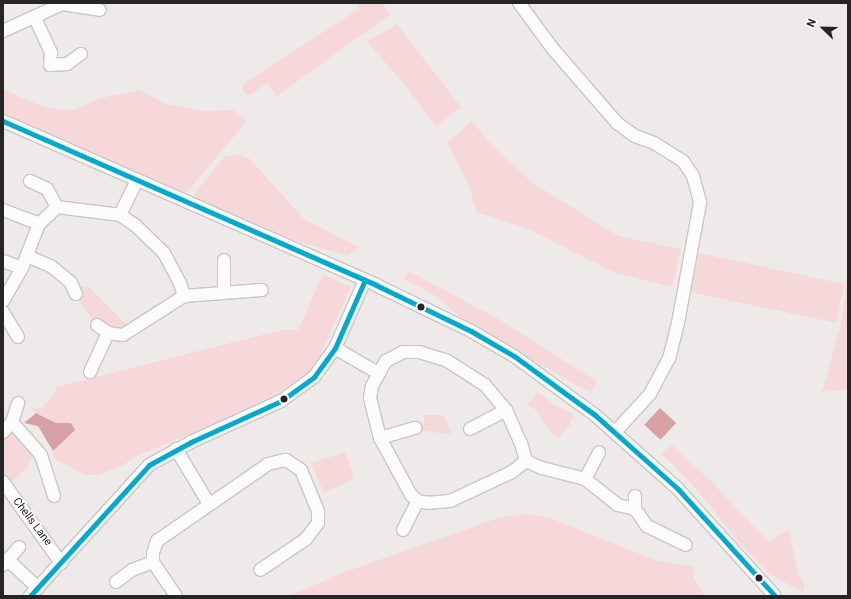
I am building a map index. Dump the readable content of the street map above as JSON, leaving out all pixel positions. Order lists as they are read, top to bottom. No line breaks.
{"streets":{"street":["Chells Lane"]},"north":"top left"}
